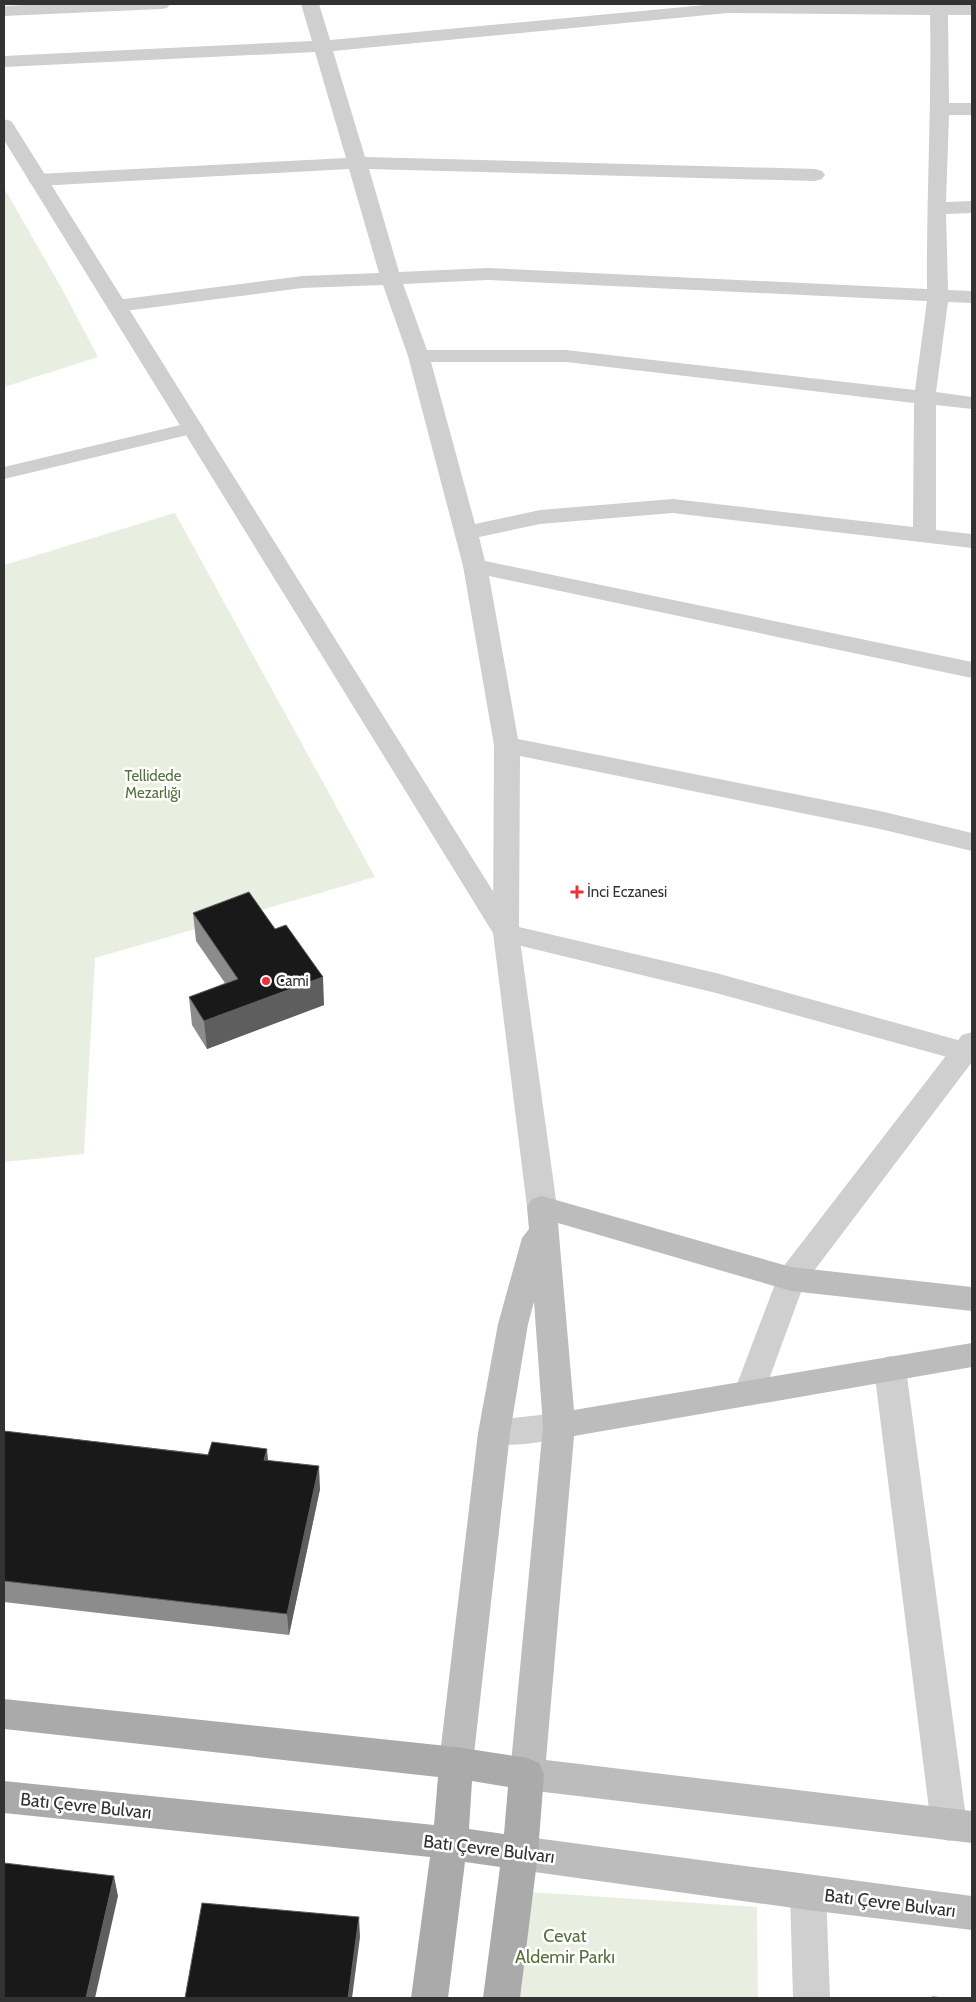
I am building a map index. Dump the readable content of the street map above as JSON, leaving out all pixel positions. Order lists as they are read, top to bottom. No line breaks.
{"streets":{"main road":["Batı Çevre Bulvarı"]},"parks":["Tellidede Mezarlığı","Cevat Aldemir Parkı"],"places":{"health":["İnci Eczanesi"],"other":["Cami"]}}
